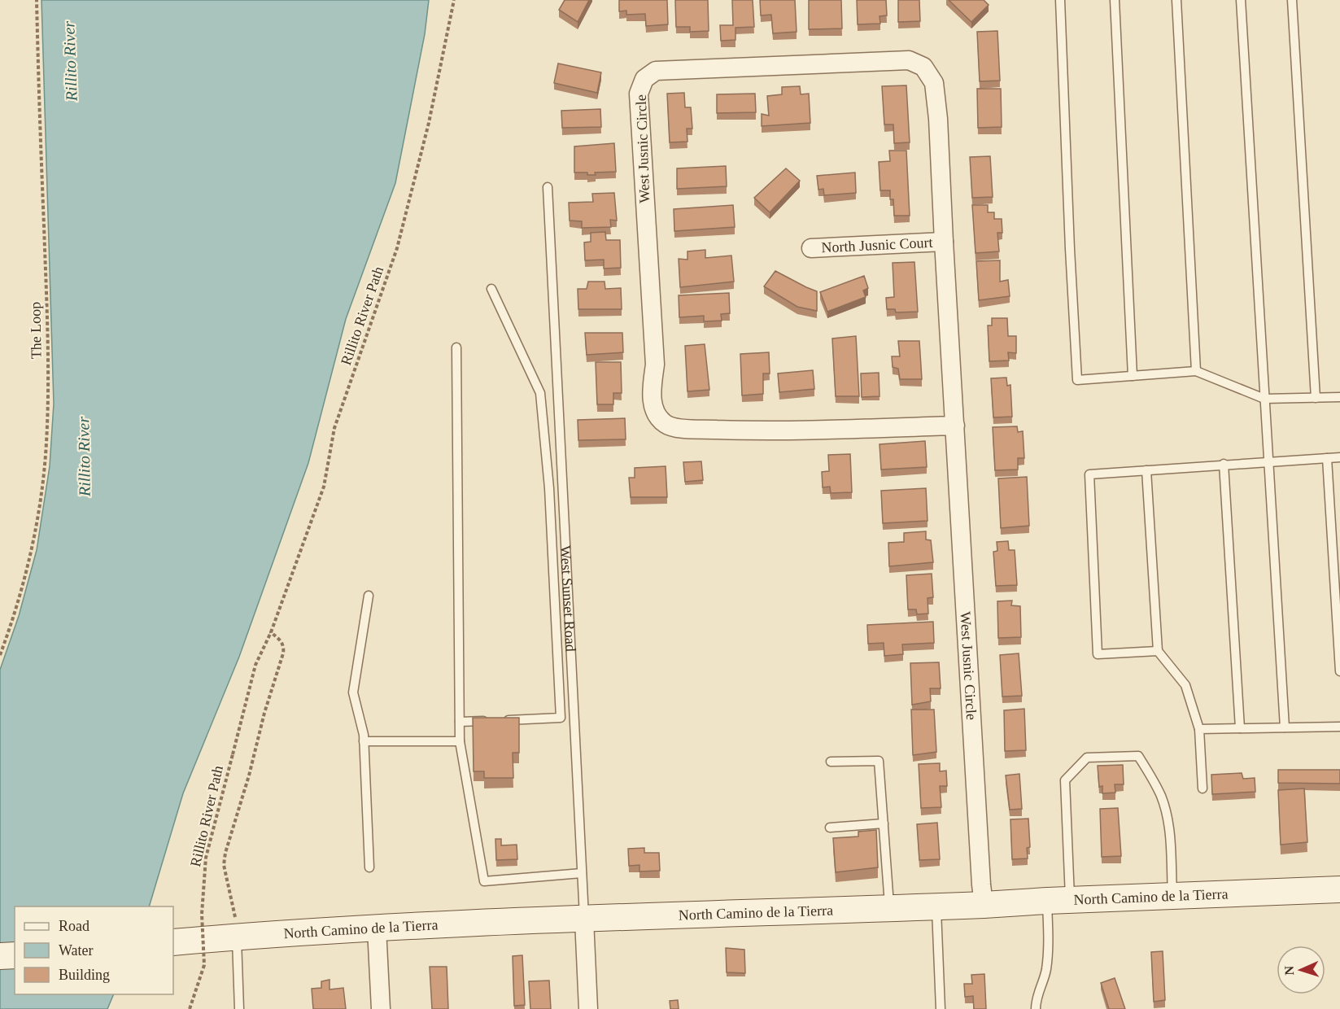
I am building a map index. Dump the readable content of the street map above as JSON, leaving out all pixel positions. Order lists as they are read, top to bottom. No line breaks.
{"streets":{"street":["West Jusnic Circle","North Jusnic Court","West Sunset Road","North Camino de la Tierra"],"path":["Rillito River Path","The Loop"]},"crossings":[["West Jusnic Circle","North Jusnic Court"],["West Jusnic Circle","North Camino de la Tierra"],["Rillito River Path","North Camino de la Tierra"],["West Sunset Road","North Camino de la Tierra"]],"water":["Rillito River"],"legend":["Road","Water","Building"],"north":"left"}
